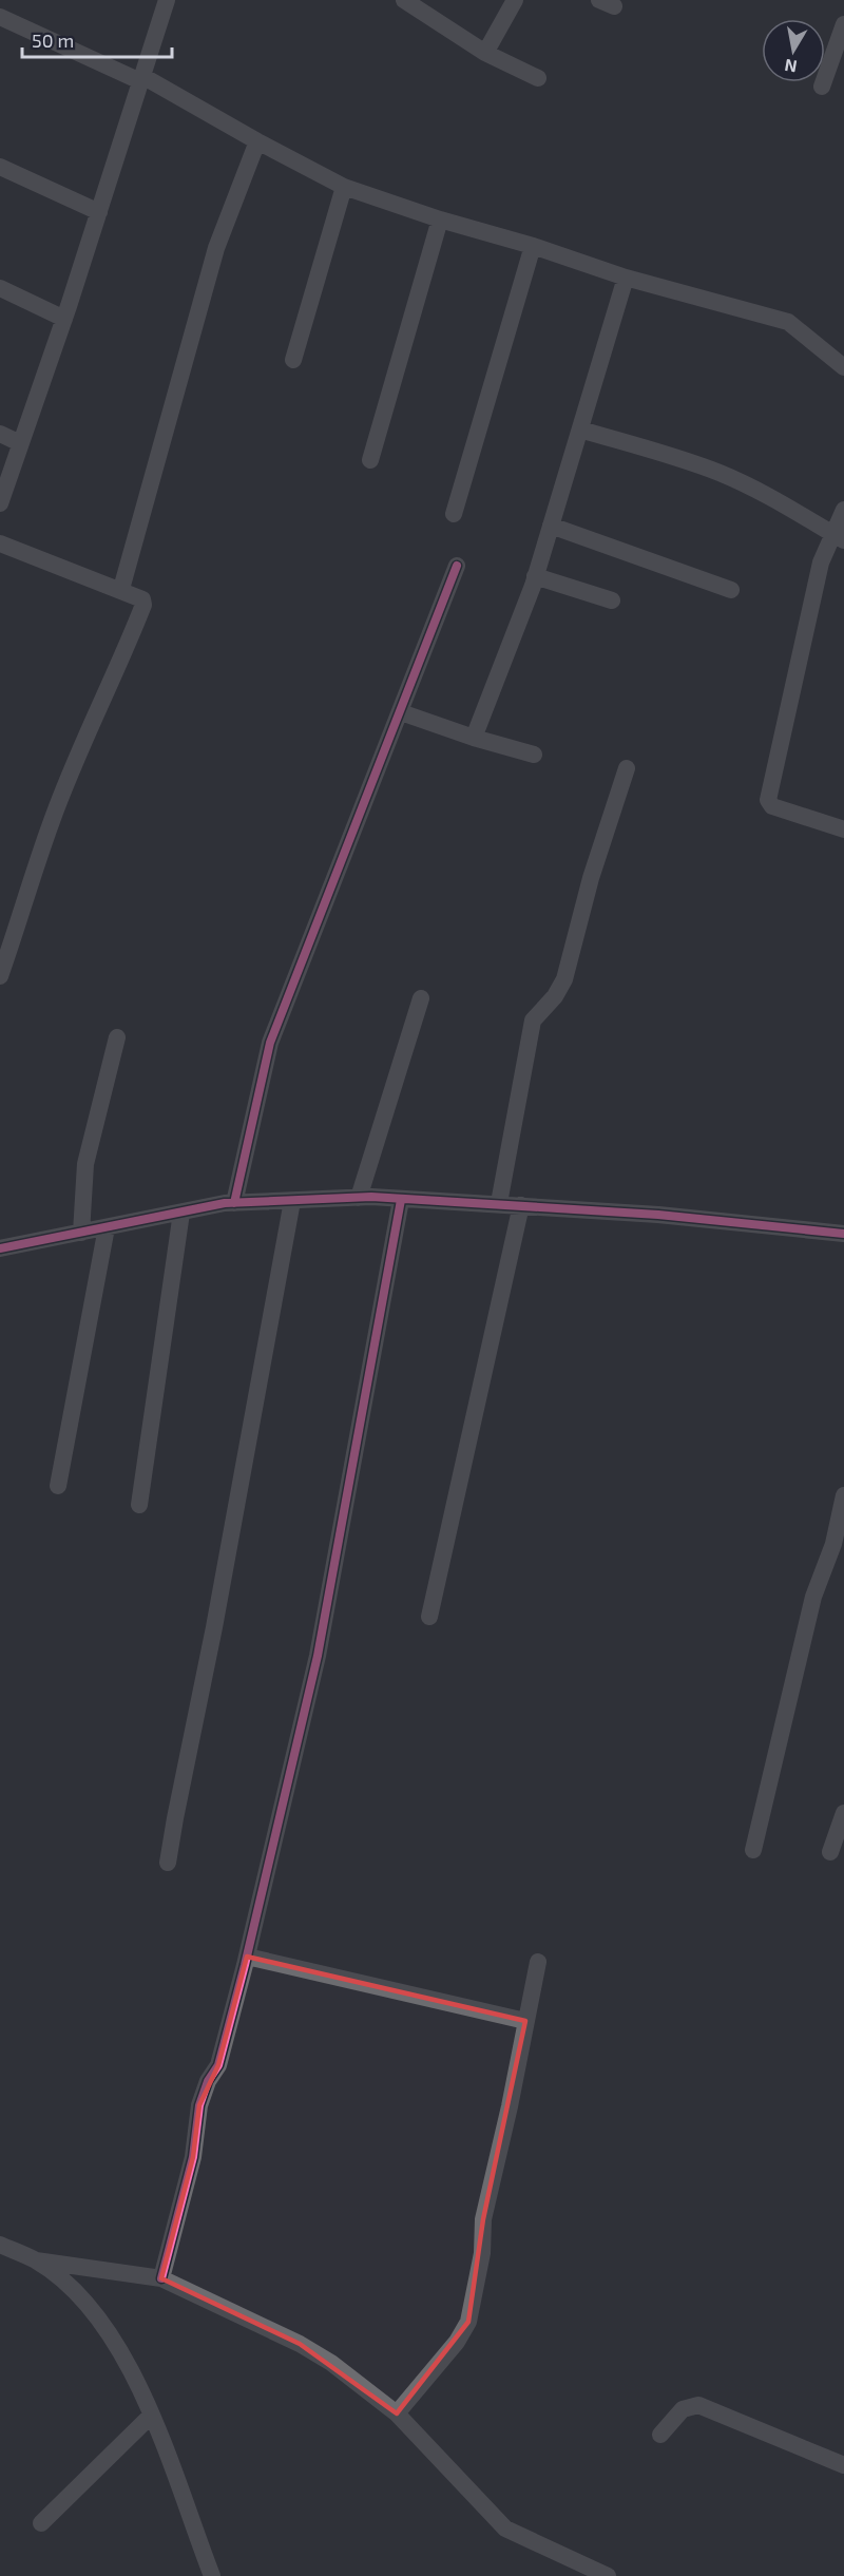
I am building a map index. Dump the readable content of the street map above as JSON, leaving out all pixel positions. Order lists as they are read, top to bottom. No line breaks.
{"scale_bar":"50 m","north":"bottom"}
